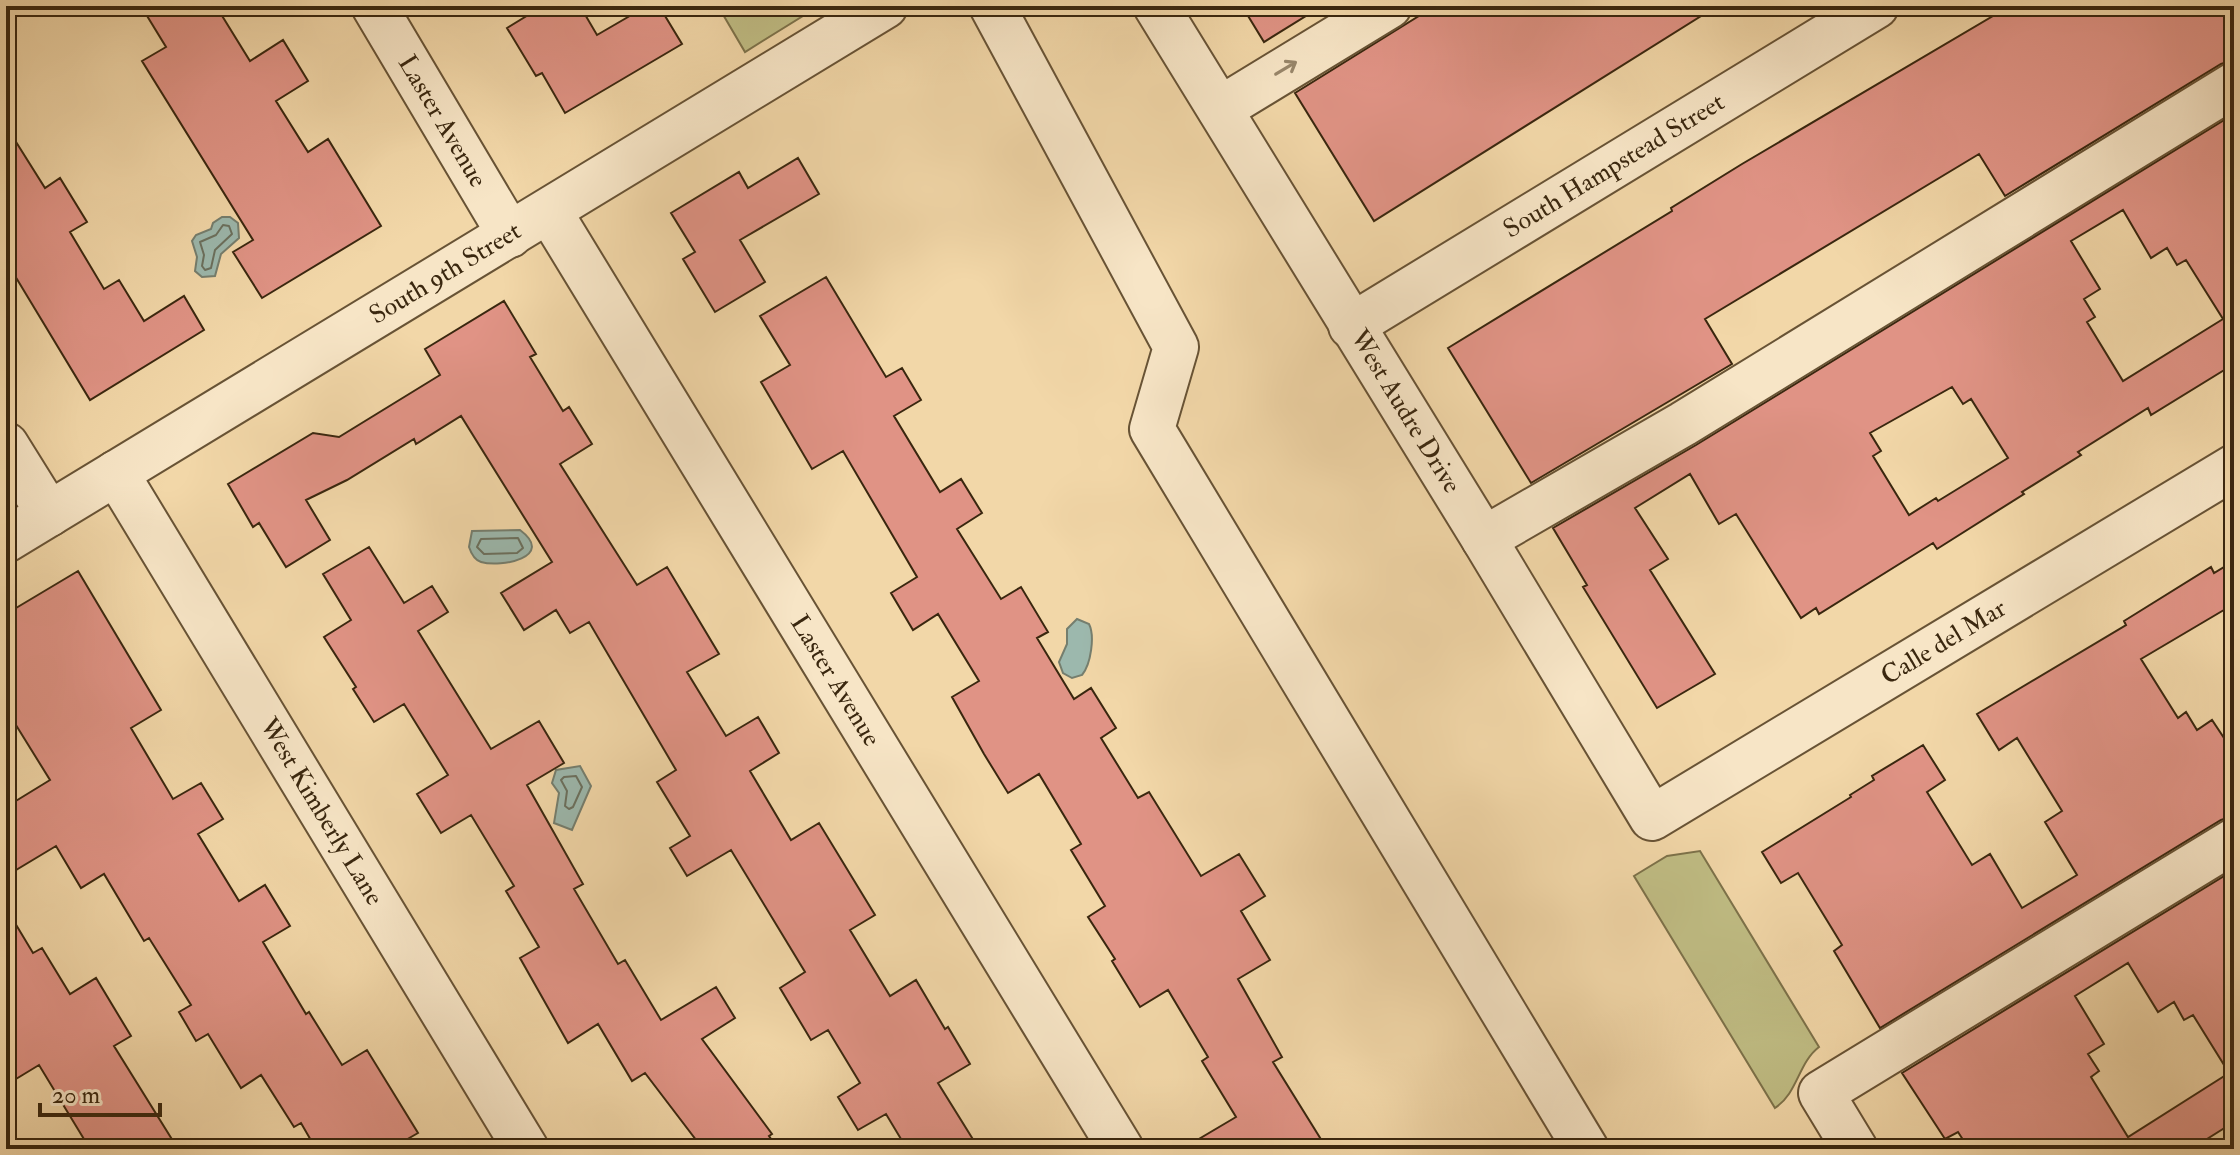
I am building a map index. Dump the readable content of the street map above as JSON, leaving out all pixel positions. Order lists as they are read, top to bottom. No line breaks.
{"streets":{"street":["Laster Avenue","South Hampstead Street","South 9th Street","West Audre Drive","Calle del Mar","West Kimberly Lane"]},"crossings":[["Laster Avenue","South 9th Street"],["South Hampstead Street","West Audre Drive"],["South 9th Street","West Kimberly Lane"],["West Audre Drive","Calle del Mar"]],"scale_bar":"20 m"}
